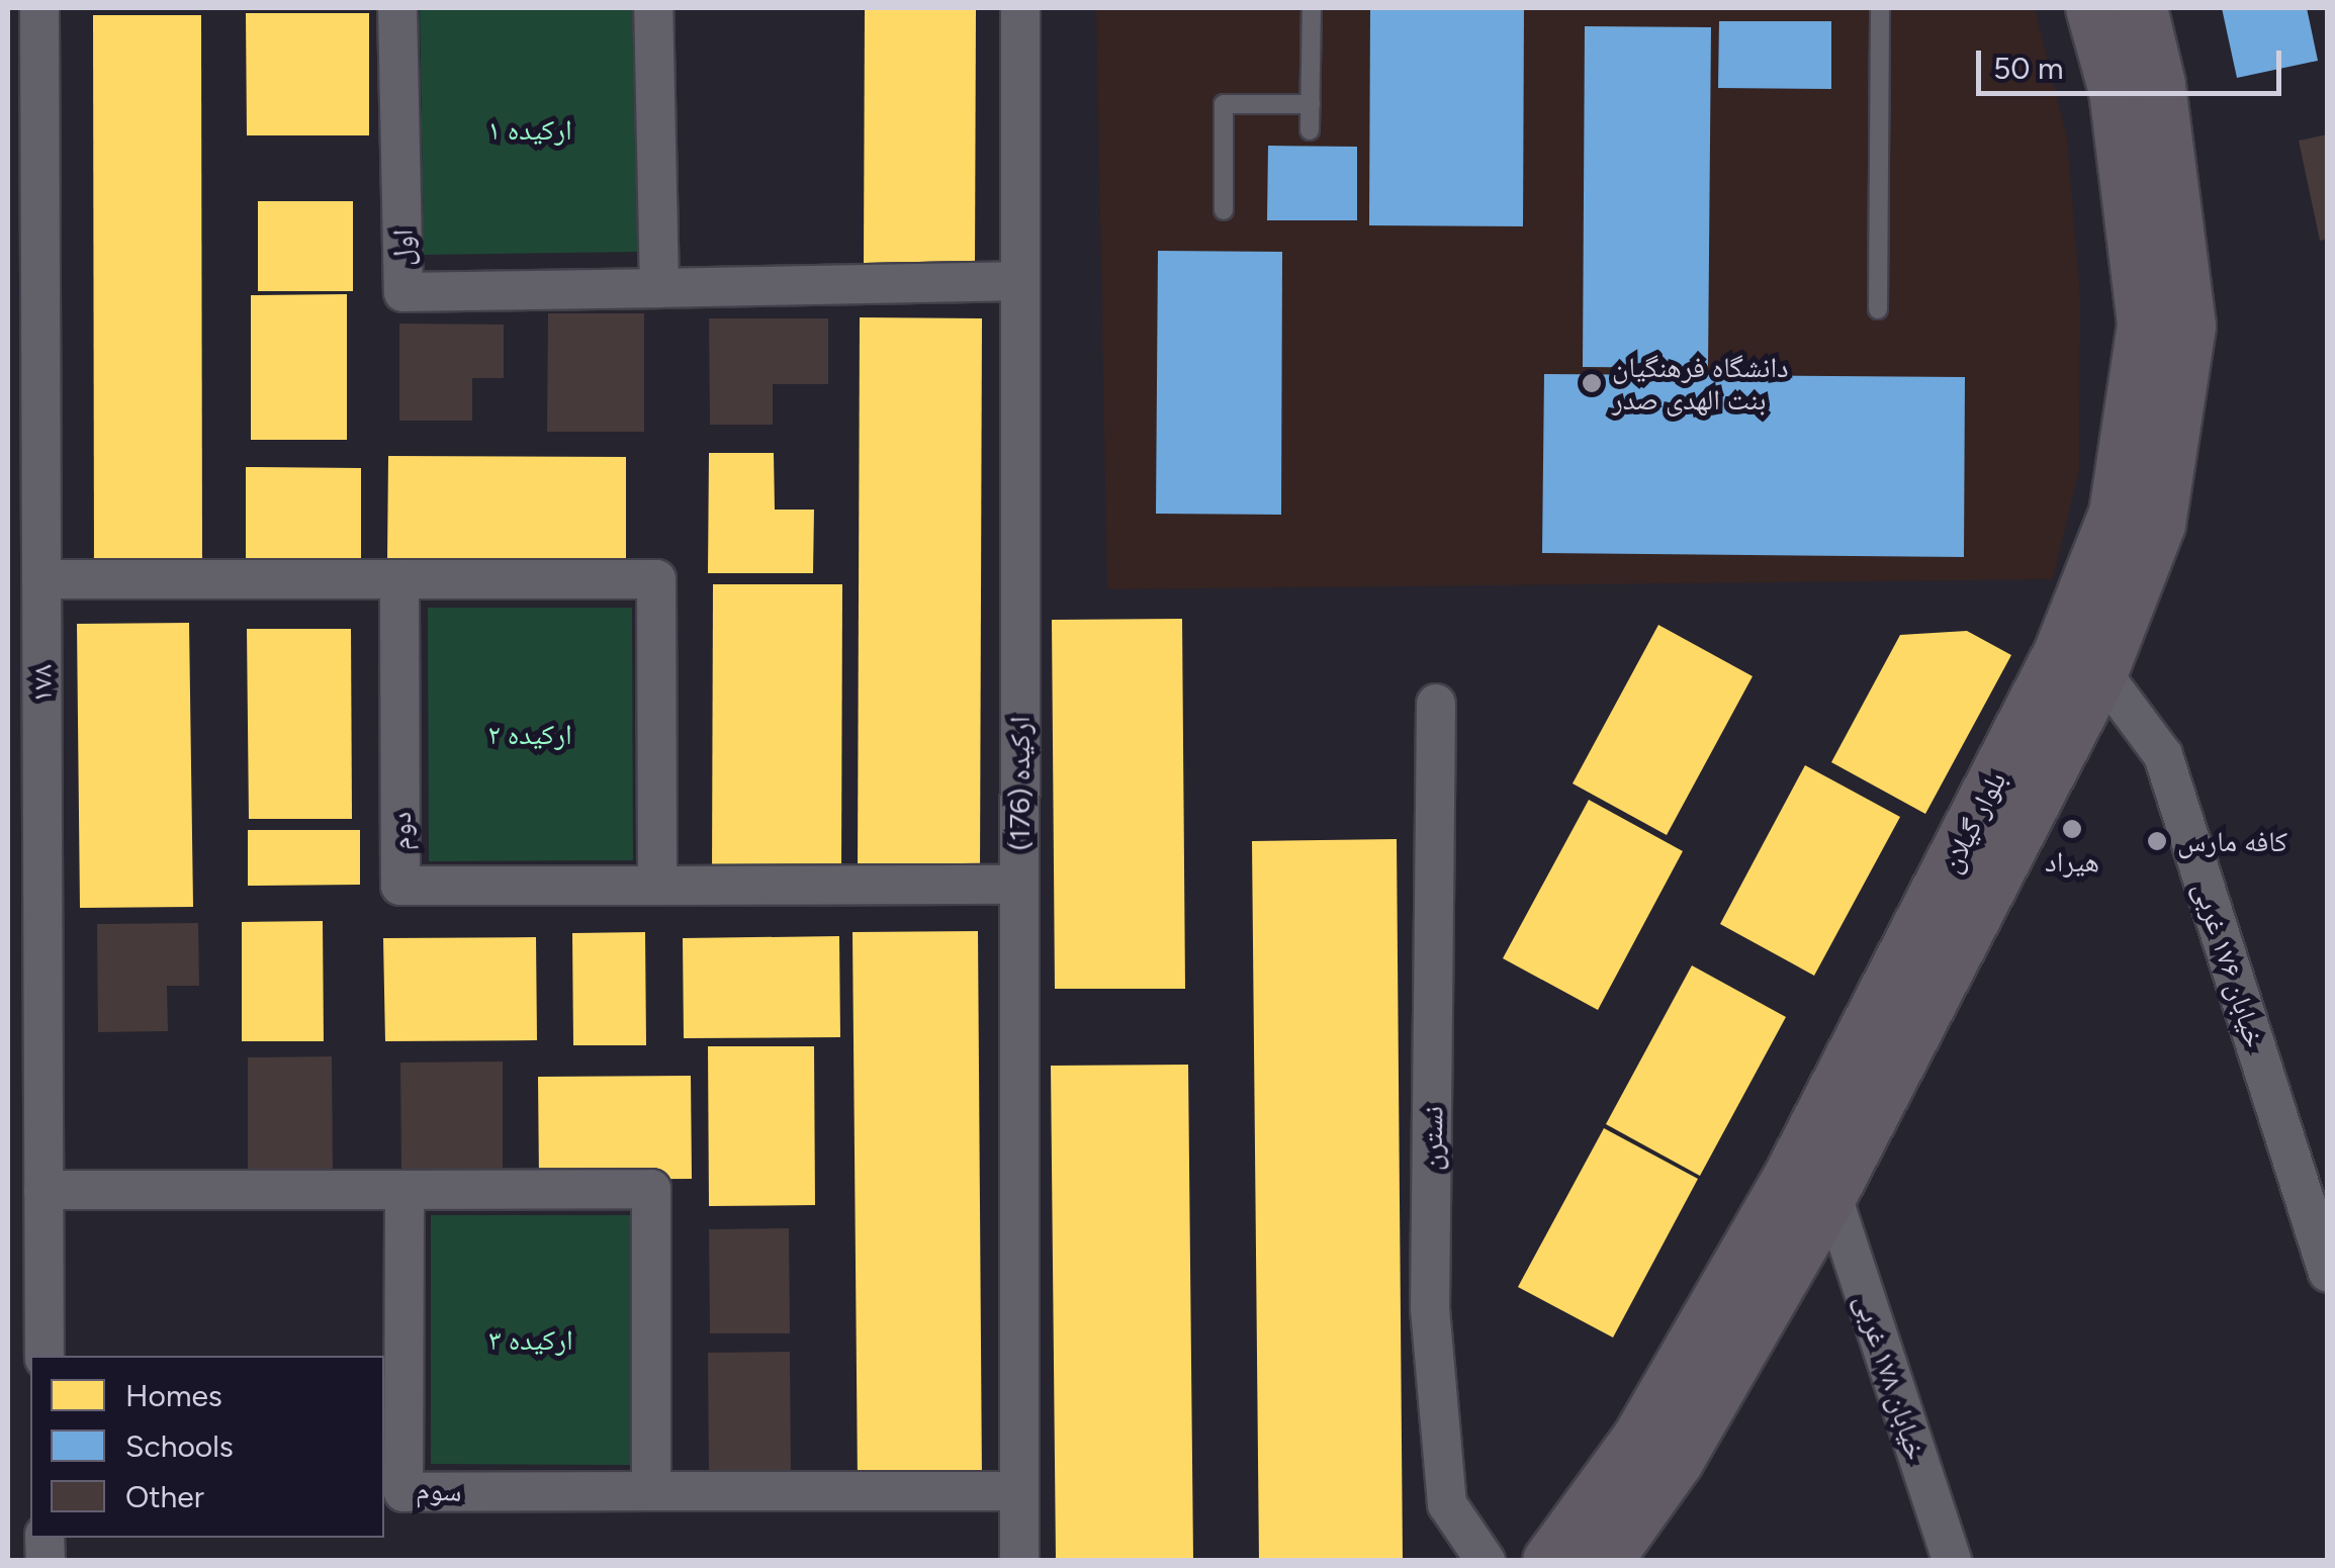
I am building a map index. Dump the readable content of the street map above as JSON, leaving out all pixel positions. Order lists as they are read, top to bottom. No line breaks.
{"streets":{"main road":["بلوار گیلان"],"street":["اول","۱۷۸","ارکیده (176)","دوم","خیابان ۱۷۶ غربی","نسترن","خیابان ۱۷۸ غربی","سوم"]},"crossings":[["اول","ارکیده (176)"],["ارکیده (176)","دوم"],["ارکیده (176)","سوم"],["بلوار گیلان","خیابان ۱۷۶ غربی"],["بلوار گیلان","خیابان ۱۷۸ غربی"]],"parks":["ارکیده ۱","ارکیده ۲","ارکیده ۳"],"places":["دانشگاه فرهنگیان بنت الهدی صدر","هیراد","کافه مارس"],"legend":["Homes","Schools","Other"],"scale_bar":"50 m"}
